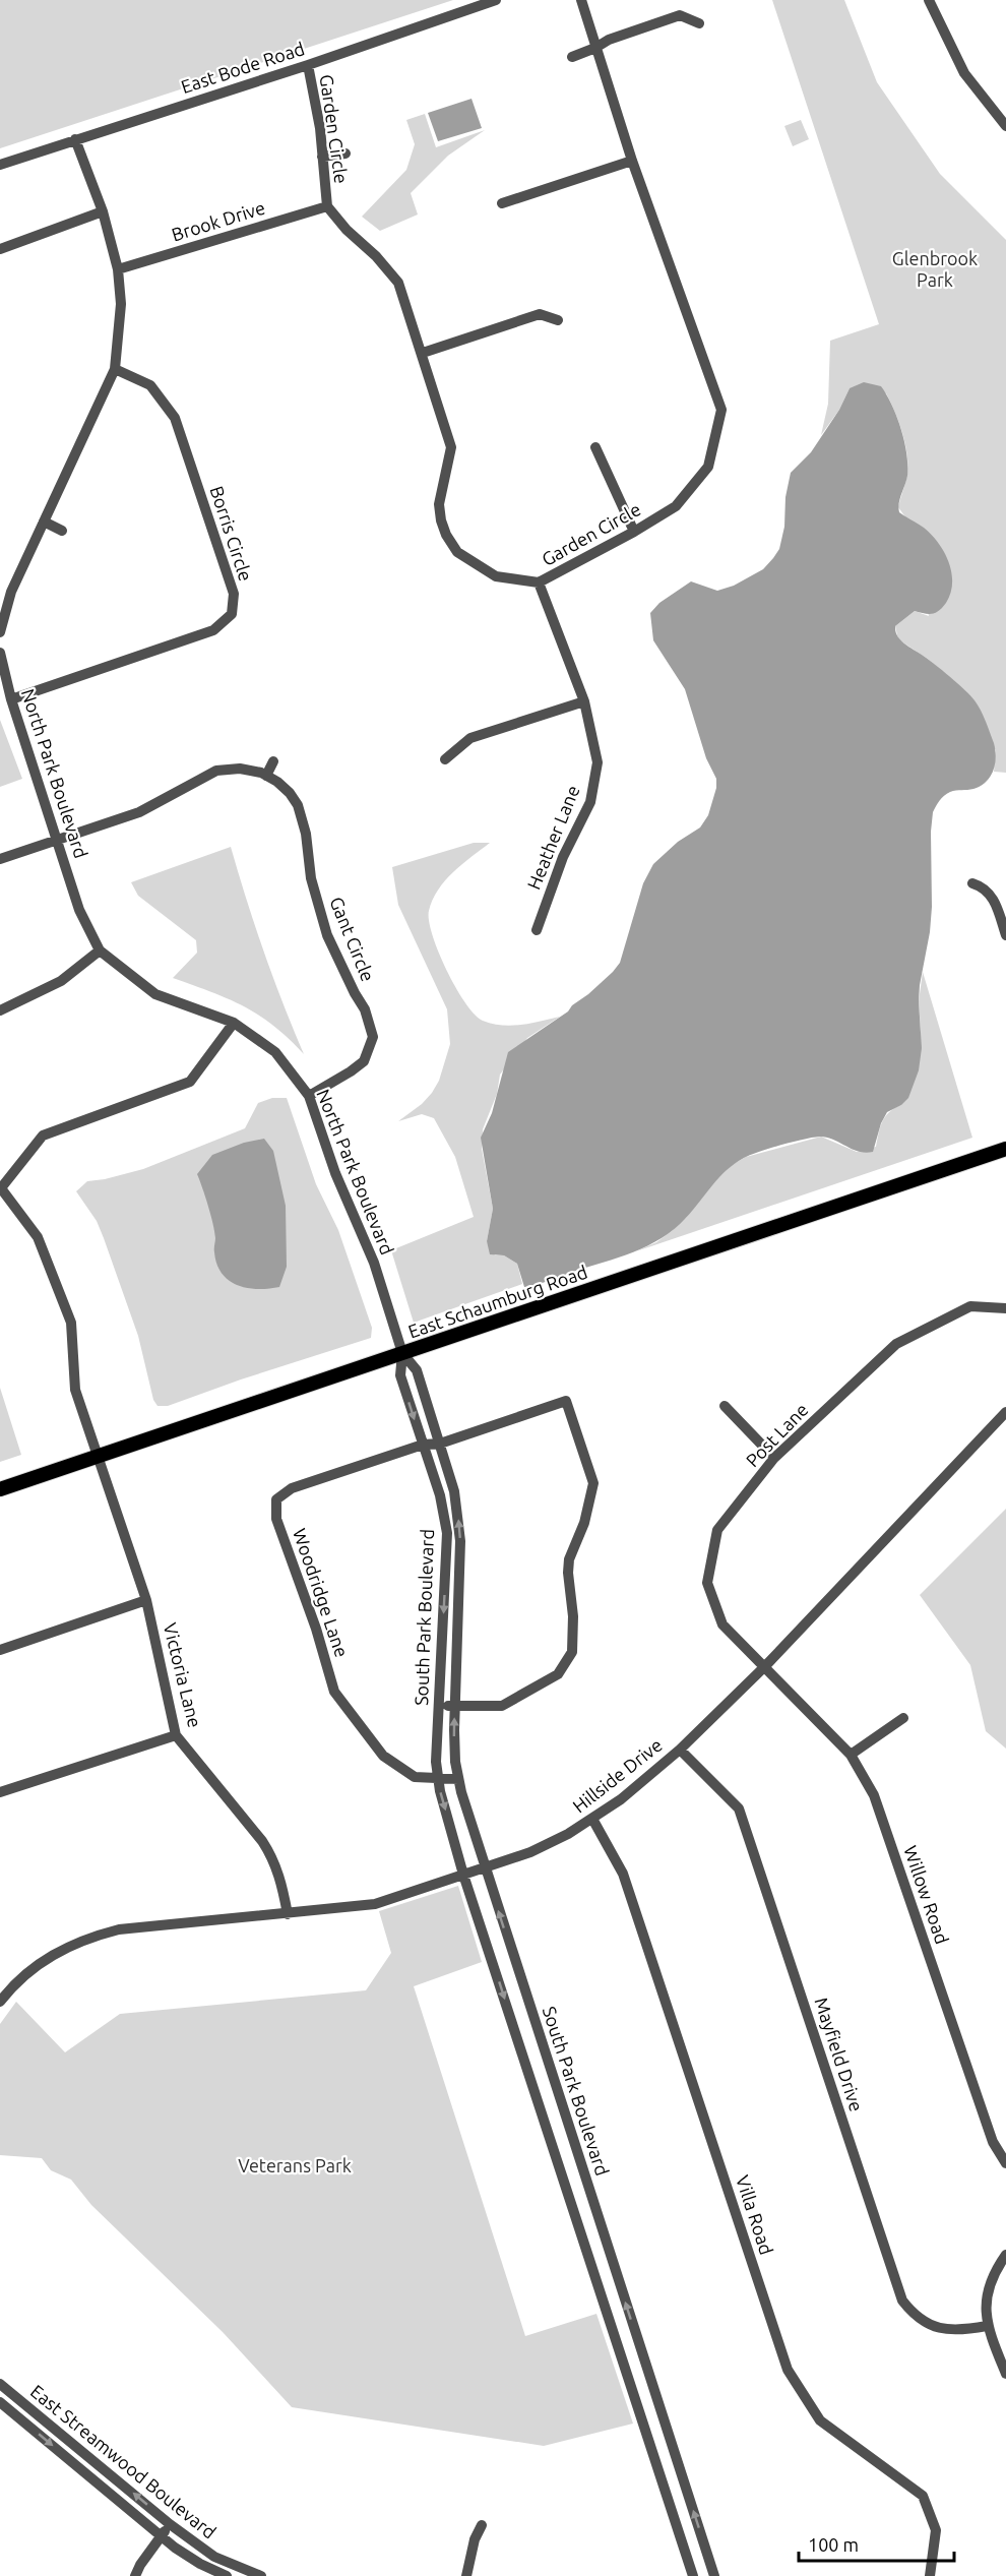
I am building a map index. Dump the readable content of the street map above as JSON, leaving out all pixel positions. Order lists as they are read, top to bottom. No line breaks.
{"streets":{"main road":["East Schaumburg Road"],"street":["East Bode Road","Garden Circle","Brook Drive","Borris Circle","North Park Boulevard","Heather Lane","Gant Circle","Post Lane","Woodridge Lane","South Park Boulevard","Victoria Lane","Hillside Drive","Willow Road","Mayfield Drive","Villa Road","East Streamwood Boulevard"]},"crossings":[["East Bode Road","Garden Circle"],["Garden Circle","Brook Drive"],["Garden Circle","Heather Lane"],["Borris Circle","North Park Boulevard"],["North Park Boulevard","Gant Circle"],["North Park Boulevard","East Schaumburg Road"],["North Park Boulevard","South Park Boulevard"],["East Schaumburg Road","South Park Boulevard"],["East Schaumburg Road","Victoria Lane"],["Post Lane","Hillside Drive"],["Post Lane","Willow Road"],["Woodridge Lane","South Park Boulevard"],["South Park Boulevard","Hillside Drive"],["Victoria Lane","Hillside Drive"],["Hillside Drive","Willow Road"],["Hillside Drive","Mayfield Drive"],["Hillside Drive","Villa Road"]],"parks":["Glenbrook Park","Veterans Park"],"scale_bar":"100 m"}
